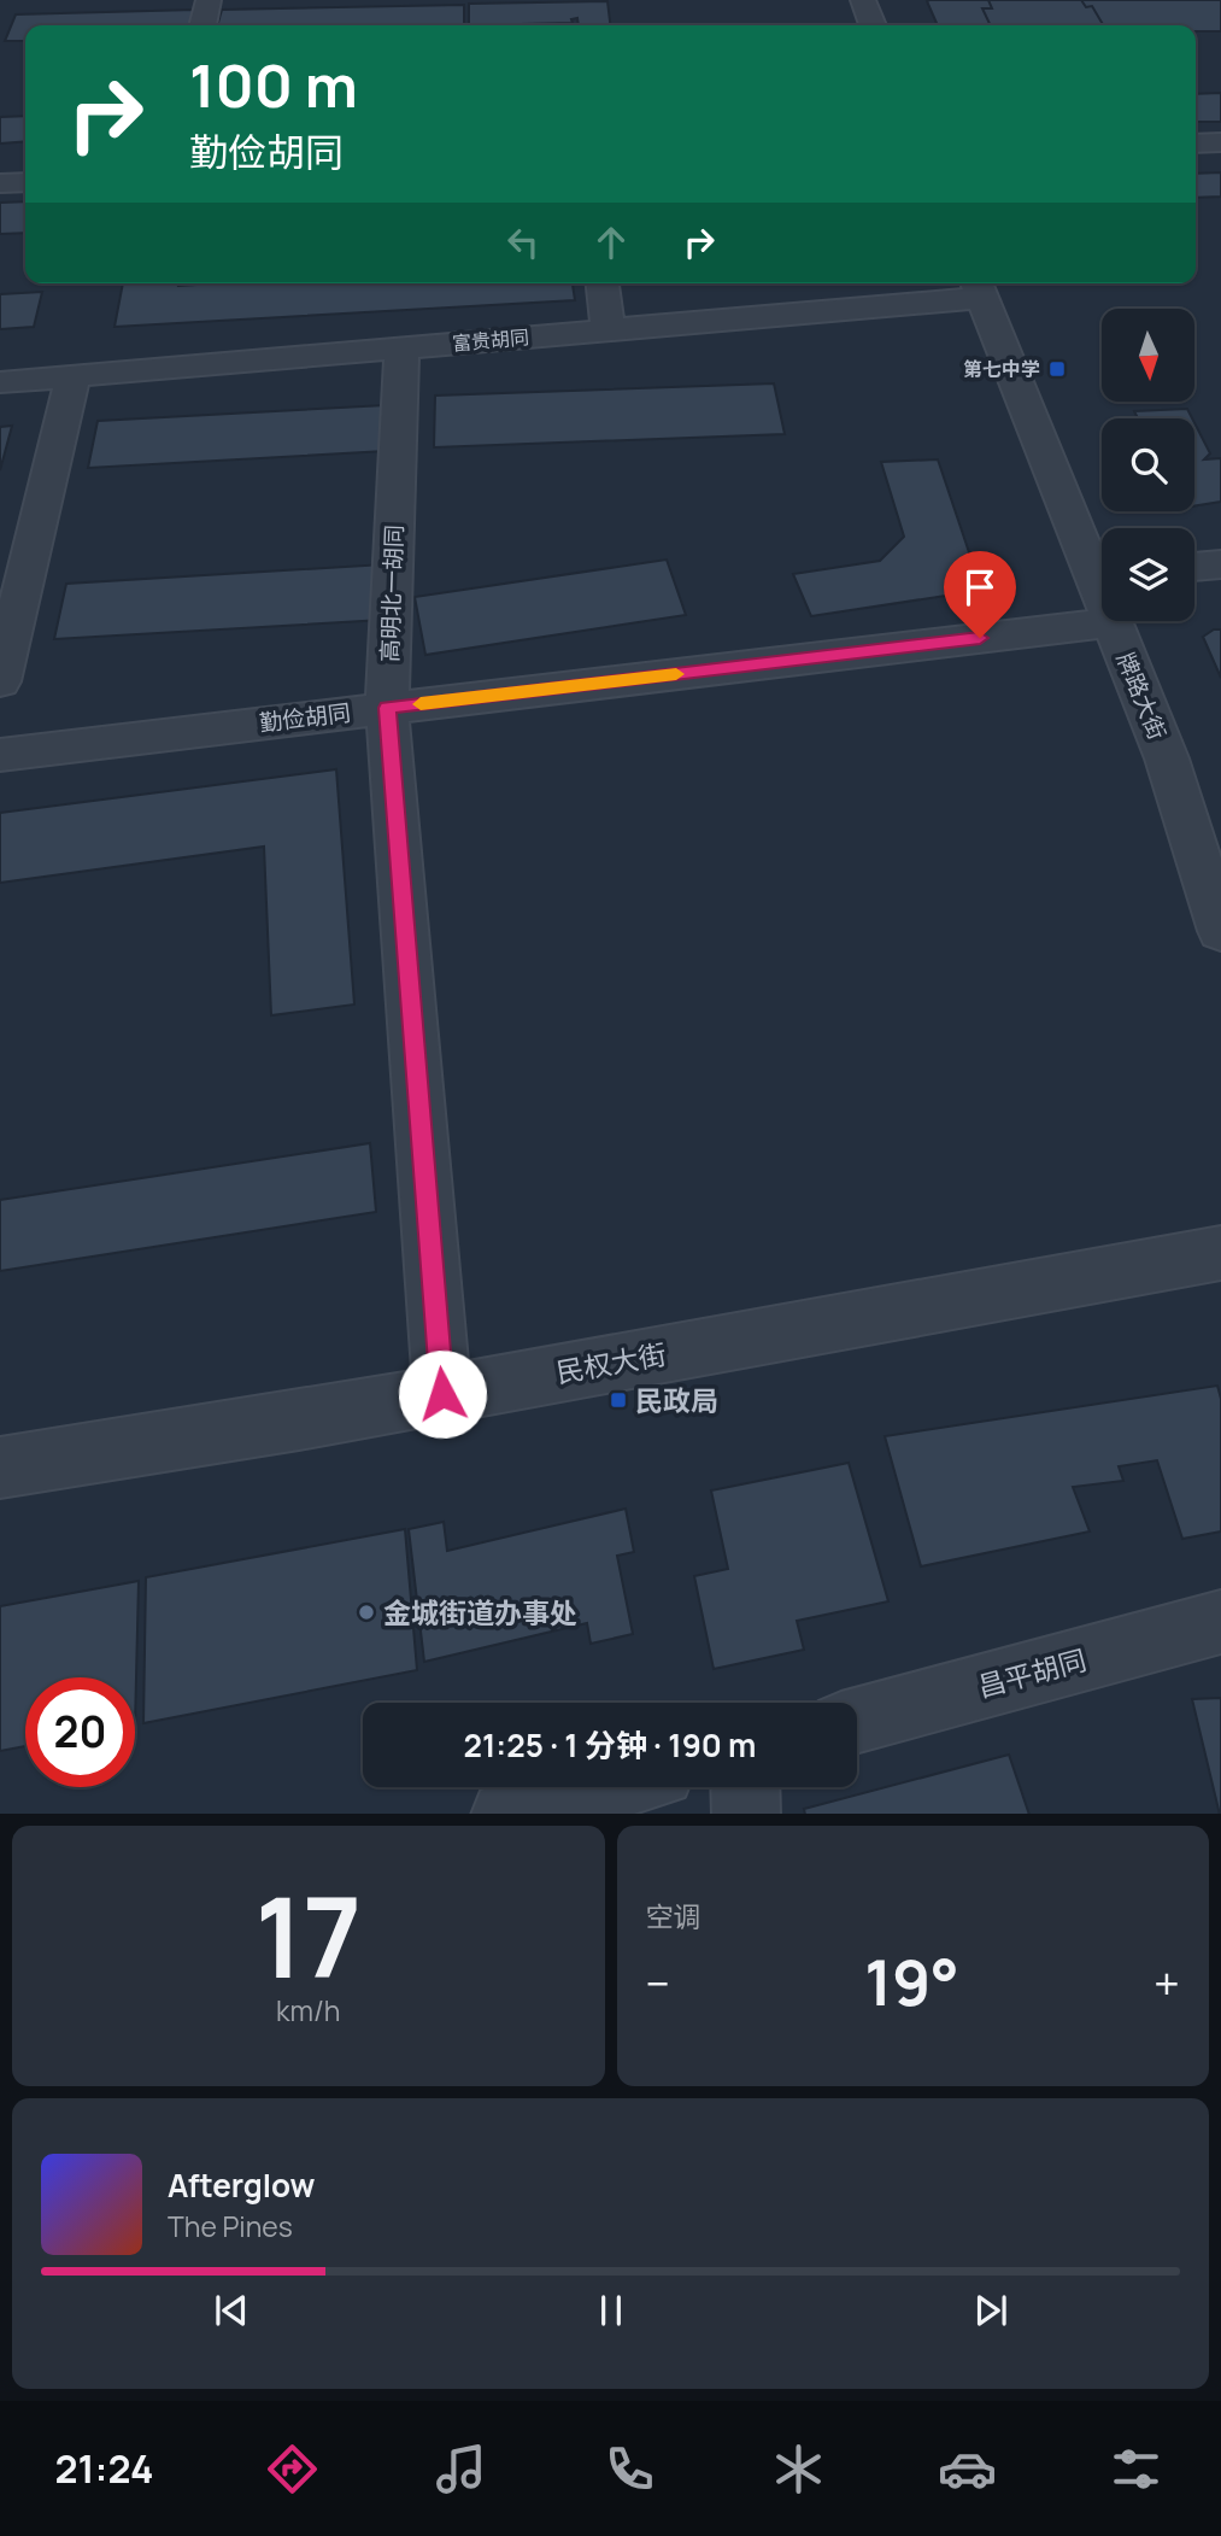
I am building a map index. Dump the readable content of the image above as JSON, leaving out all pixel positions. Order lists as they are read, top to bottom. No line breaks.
{"streets":{"street":["富贵胡同","高明北一胡同","牌路大街","勤俭胡同","民权大街","昌平胡同"]},"crossings":[["富贵胡同","高明北一胡同"],["富贵胡同","牌路大街"],["高明北一胡同","勤俭胡同"],["高明北一胡同","民权大街"],["牌路大街","勤俭胡同"]],"places":{"transit":["第七中学","民政局"],"other":["金城街道办事处"]},"north":"bottom","page":{"turn":["100 m","勤俭胡同"],"limit":"20","trip":"21:25 · 1 分钟 · 190 m","tile":[["17","km/h"],"空调"],"heat":["−","19°","+"],"song":["Afterglow","The Pines"],"tabs":"21:24"}}
